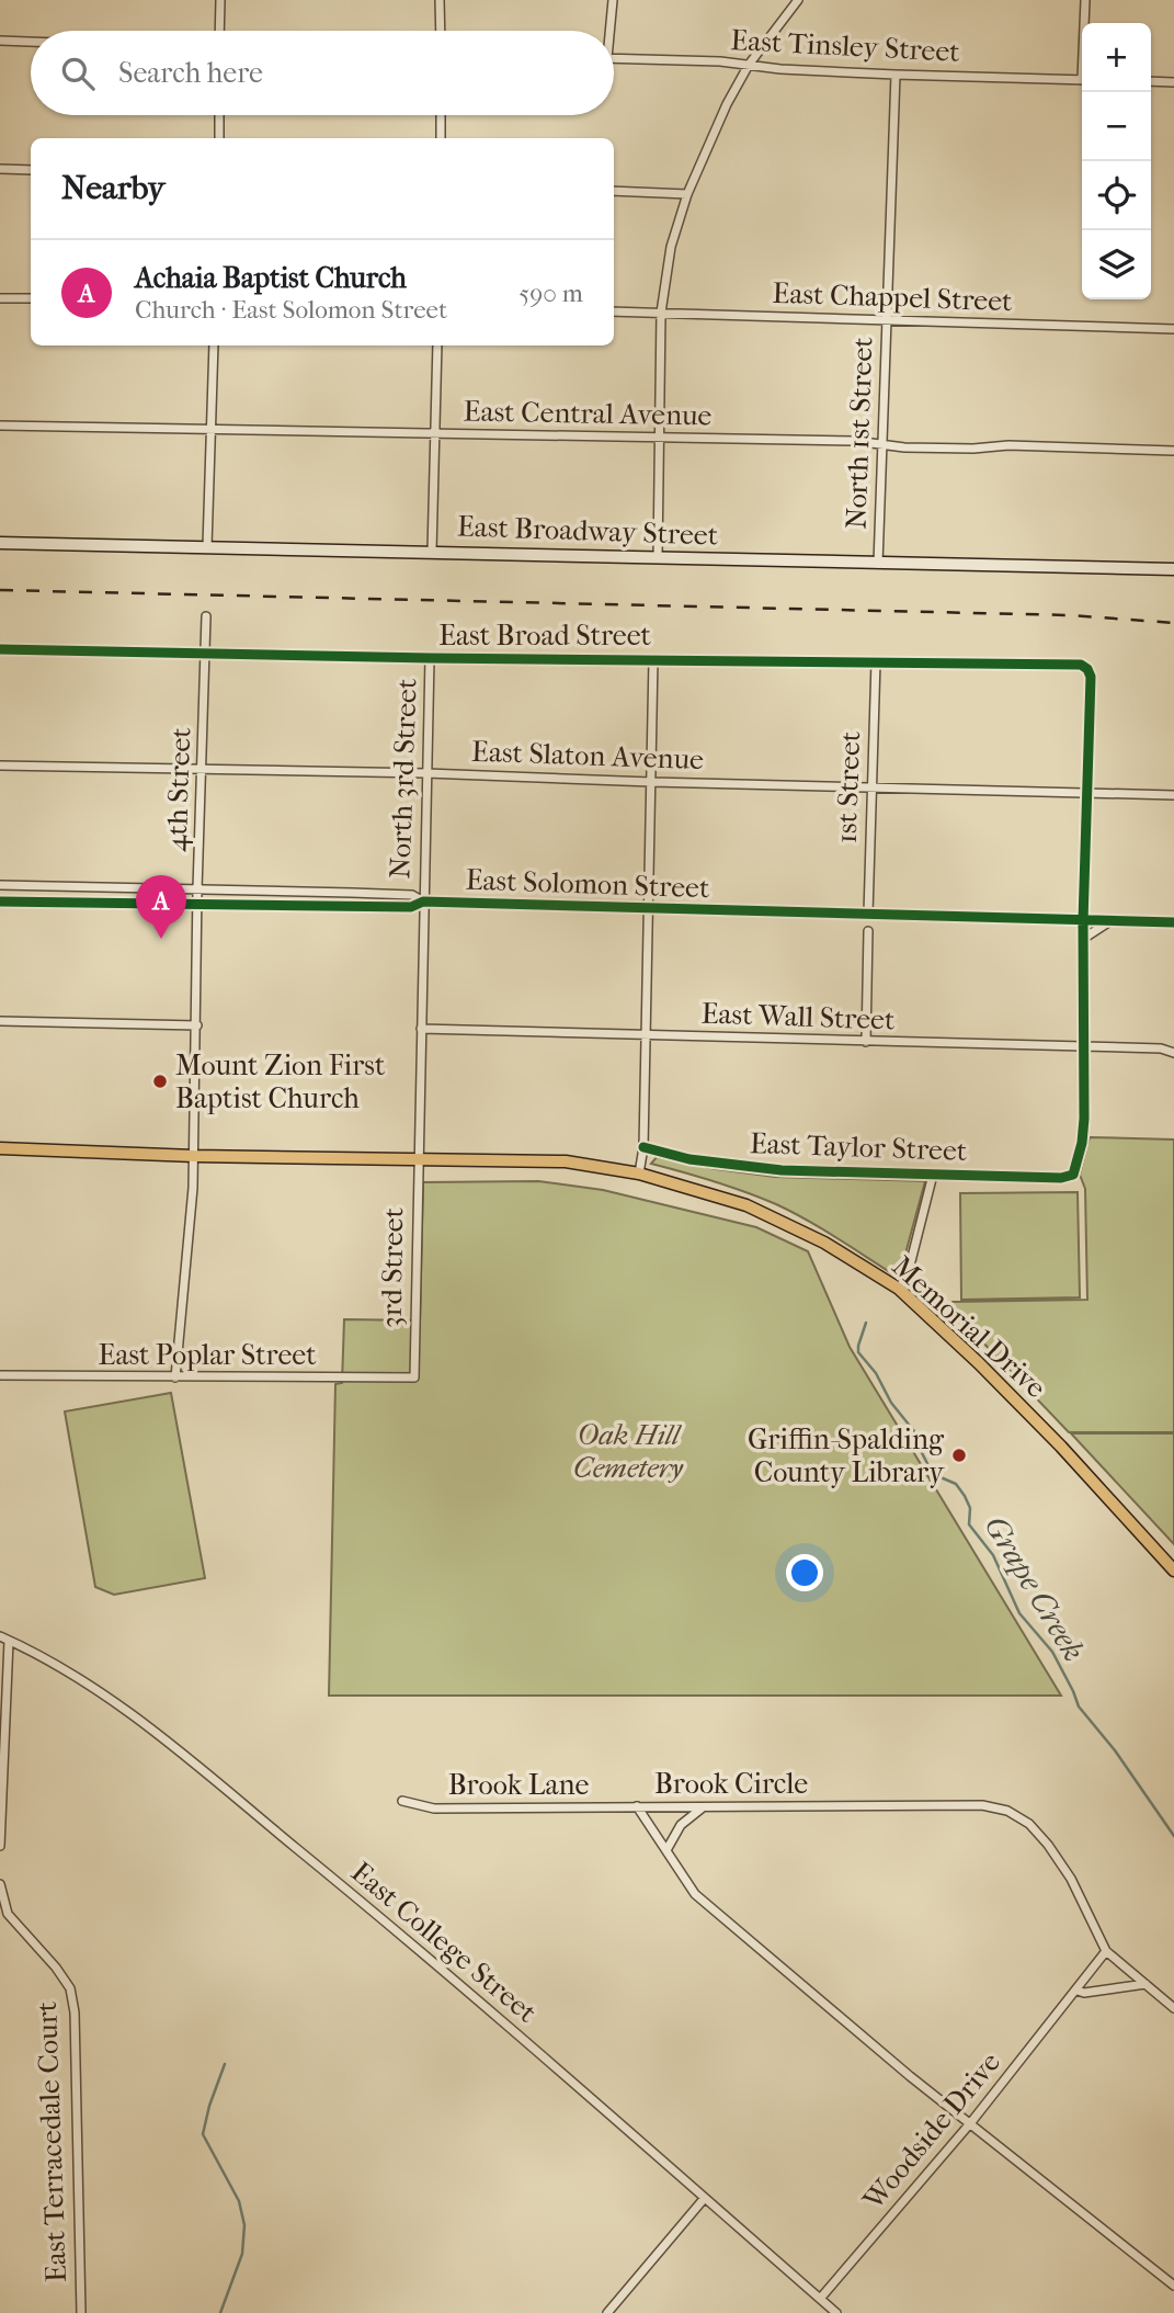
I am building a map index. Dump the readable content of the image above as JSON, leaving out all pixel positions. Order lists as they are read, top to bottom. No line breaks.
{"streets":{"main road":["East Broadway Street","Memorial Drive"],"street":["East Tinsley Street","East Chappel Street","East Central Avenue","North 1st Street","East Broad Street","East Slaton Avenue","North 3rd Street","1st Street","4th Street","East Solomon Street","East Wall Street","East Taylor Street","3rd Street","East Poplar Street","Brook Circle","Brook Lane","East College Street","Woodside Drive","East Terracedale Court"]},"crossings":[["East Tinsley Street","North 1st Street"],["East Chappel Street","North 1st Street"],["East Central Avenue","North 1st Street"],["North 1st Street","East Broadway Street"],["East Broad Street","East Slaton Avenue"],["East Broad Street","North 3rd Street"],["East Broad Street","1st Street"],["East Broad Street","4th Street"],["East Slaton Avenue","North 3rd Street"],["East Slaton Avenue","1st Street"],["East Slaton Avenue","4th Street"],["North 3rd Street","East Solomon Street"],["North 3rd Street","East Wall Street"],["North 3rd Street","3rd Street"],["1st Street","East Solomon Street"],["4th Street","East Solomon Street"],["4th Street","East Poplar Street"],["East Wall Street","East Taylor Street"],["East Wall Street","3rd Street"],["3rd Street","East Poplar Street"],["Brook Circle","Brook Lane"],["Brook Circle","Woodside Drive"],["East College Street","Woodside Drive"]],"water":["Grape Creek"],"parks":["Oak Hill Cemetery"],"places":["Mount Zion First Baptist Church","Griffin-Spalding County Library"],"page":{"map_buttons":["+","−"],"search":"Search here","heading":"Nearby","list":[{"mark":"A","name":"Achaia Baptist Church","note":"Church · East Solomon Street","value":"590 m"}],"pins":"A"}}
